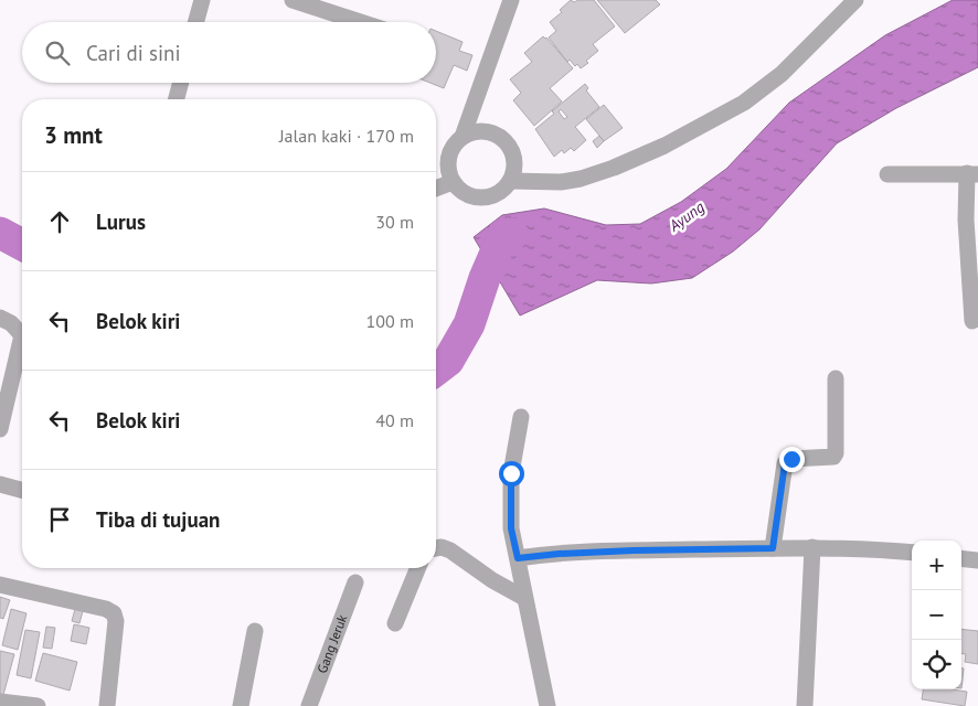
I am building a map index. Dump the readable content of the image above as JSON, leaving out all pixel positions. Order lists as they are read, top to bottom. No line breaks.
{"streets":{"street":["Gang Jeruk"]},"water":["Ayung"],"page":{"search":"Cari di sini","heading":["3 mnt","Jalan kaki · 170 m"],"list":[["Lurus","30 m"],["Belok kiri","100 m"],["Belok kiri","40 m"],"Tiba di tujuan"],"map_buttons":["+","−"]}}
